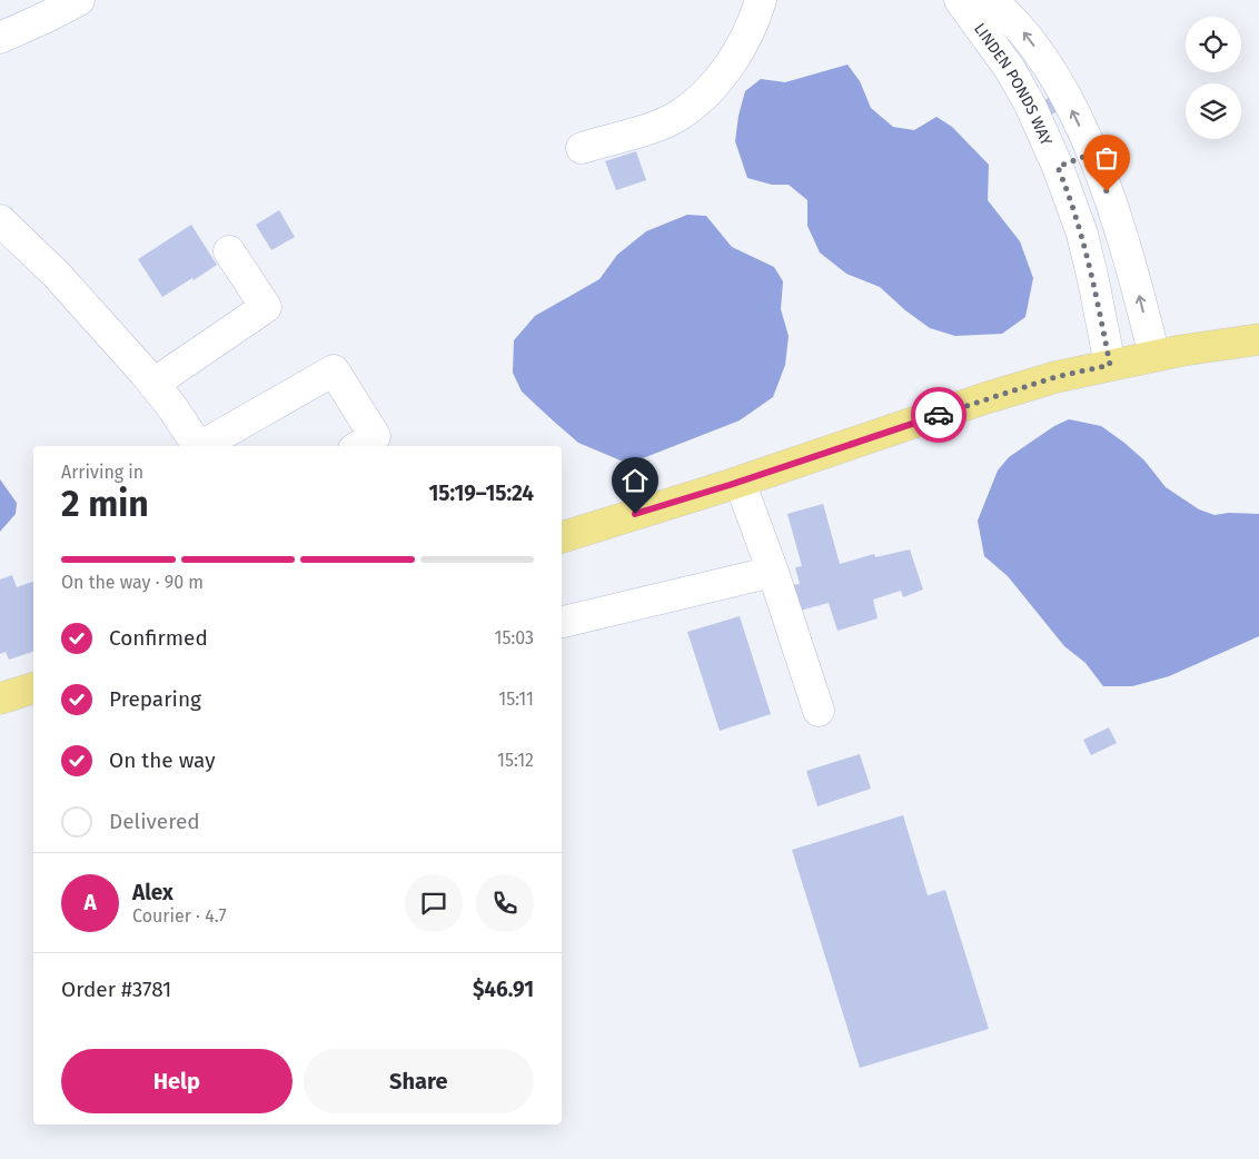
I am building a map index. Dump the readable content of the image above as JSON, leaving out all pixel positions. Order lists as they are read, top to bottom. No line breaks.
{"streets":{"street":["LINDEN PONDS WAY"]},"page":{"heading":["2 min","Arriving in","15:19–15:24"],"panel":["Alex","Courier · 4.7","Order #3781","$46.91"],"bar":"On the way · 90 m","list":[["Confirmed","15:03"],["Preparing","15:11"],["On the way","15:12"],"Delivered"],"round":"A","buttons":["Help","Share"]}}
